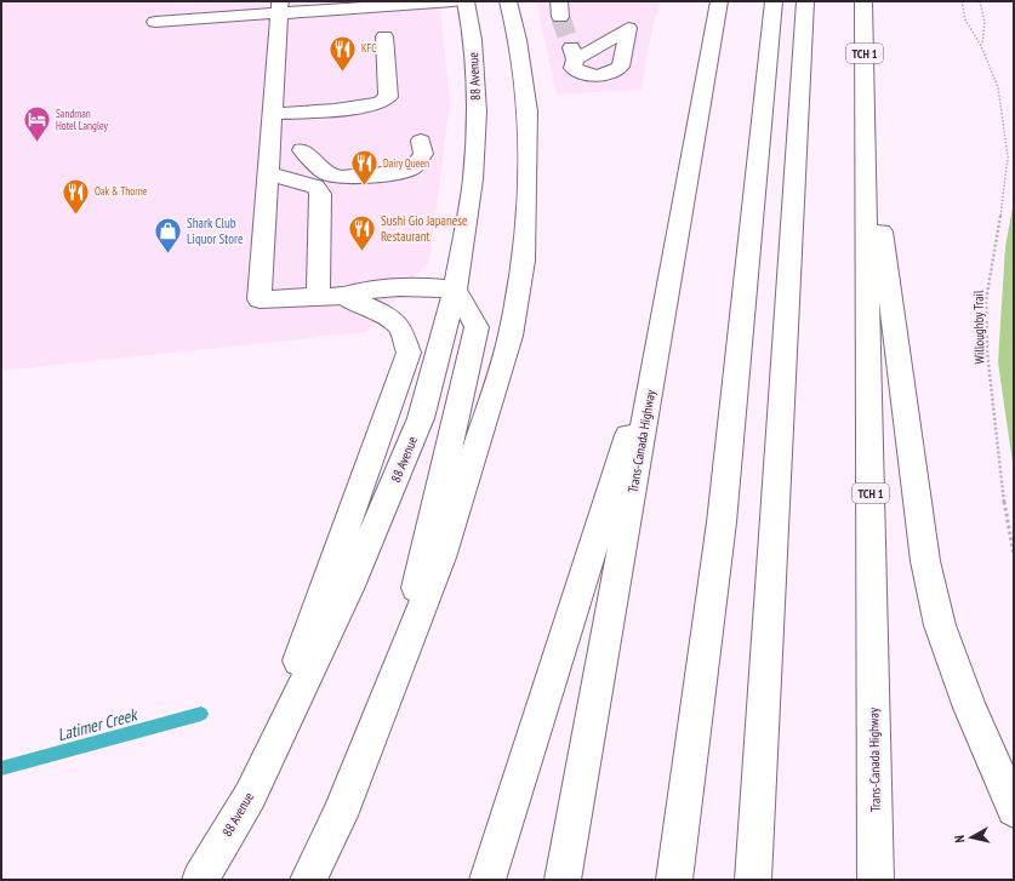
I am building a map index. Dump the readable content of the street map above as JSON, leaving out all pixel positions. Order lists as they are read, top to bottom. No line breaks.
{"streets":{"main road":["TCH 1","88 Avenue","Trans-Canada Highway"],"path":["Willoughby Trail"]},"water":["Latimer Creek"],"places":{"restaurant":["KFC","Dairy Queen","Oak & Thorne","Sushi Gio Japanese Restaurant"],"hotel":["Sandman Hotel Langley"],"shop":["Shark Club Liquor Store"]},"north":"left"}
